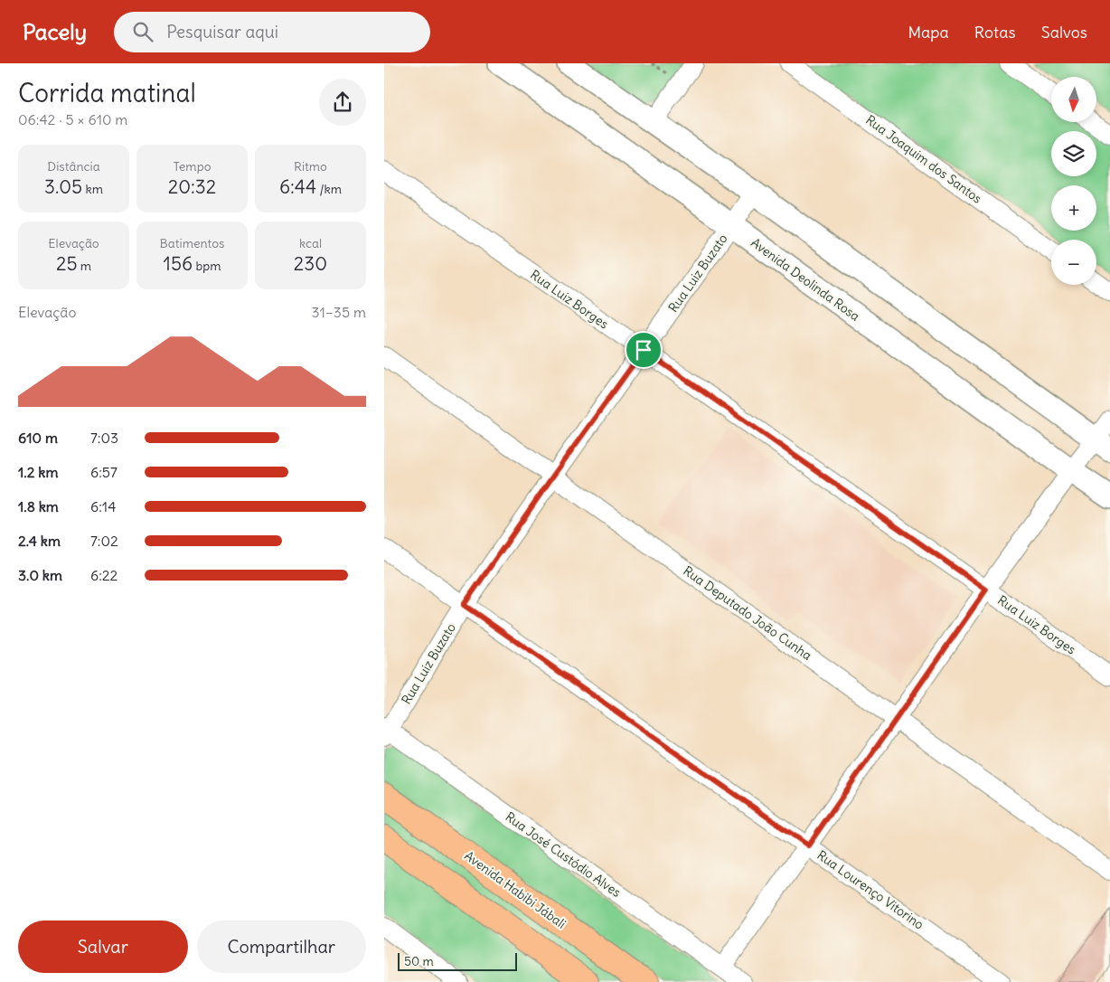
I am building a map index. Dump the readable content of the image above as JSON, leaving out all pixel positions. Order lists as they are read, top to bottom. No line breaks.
{"streets":{"main road":["Avenida Habibi Jábali"],"street":["Rua Joaquim dos Santos","Rua Luiz Buzato","Avenida Deolinda Rosa","Rua Luiz Borges","Rua Deputado João Cunha","Rua José Custódio Alves","Rua Lourenço Vitorino"]},"crossings":[["Rua Luiz Buzato","Avenida Deolinda Rosa"],["Rua Luiz Buzato","Rua Luiz Borges"],["Rua Luiz Buzato","Rua Deputado João Cunha"],["Rua Luiz Buzato","Rua José Custódio Alves"],["Rua Luiz Buzato","Rua Lourenço Vitorino"]],"scale_bar":"50 m","north":"bottom","page":{"header":"Pacely","search":"Pesquisar aqui","nav":["Mapa","Rotas","Salvos"],"heading":["Corrida matinal","06:42 · 5 × 610 m"],"map_buttons":["+","−"],"stats":[["Distância","3.05 km"],["Tempo","20:32"],["Ritmo","6:44 /km"],["Elevação","25 m"],["Batimentos","156 bpm"],["kcal","230"]],"chart":["Elevação","31–35 m"],"list":[{"name":"610 m","note":"7:03"},{"name":"1.2 km","note":"6:57"},{"name":"1.8 km","note":"6:14"},{"name":"2.4 km","note":"7:02"},{"name":"3.0 km","note":"6:22"}],"buttons":["Salvar","Compartilhar"],"scale":"50 m"}}
